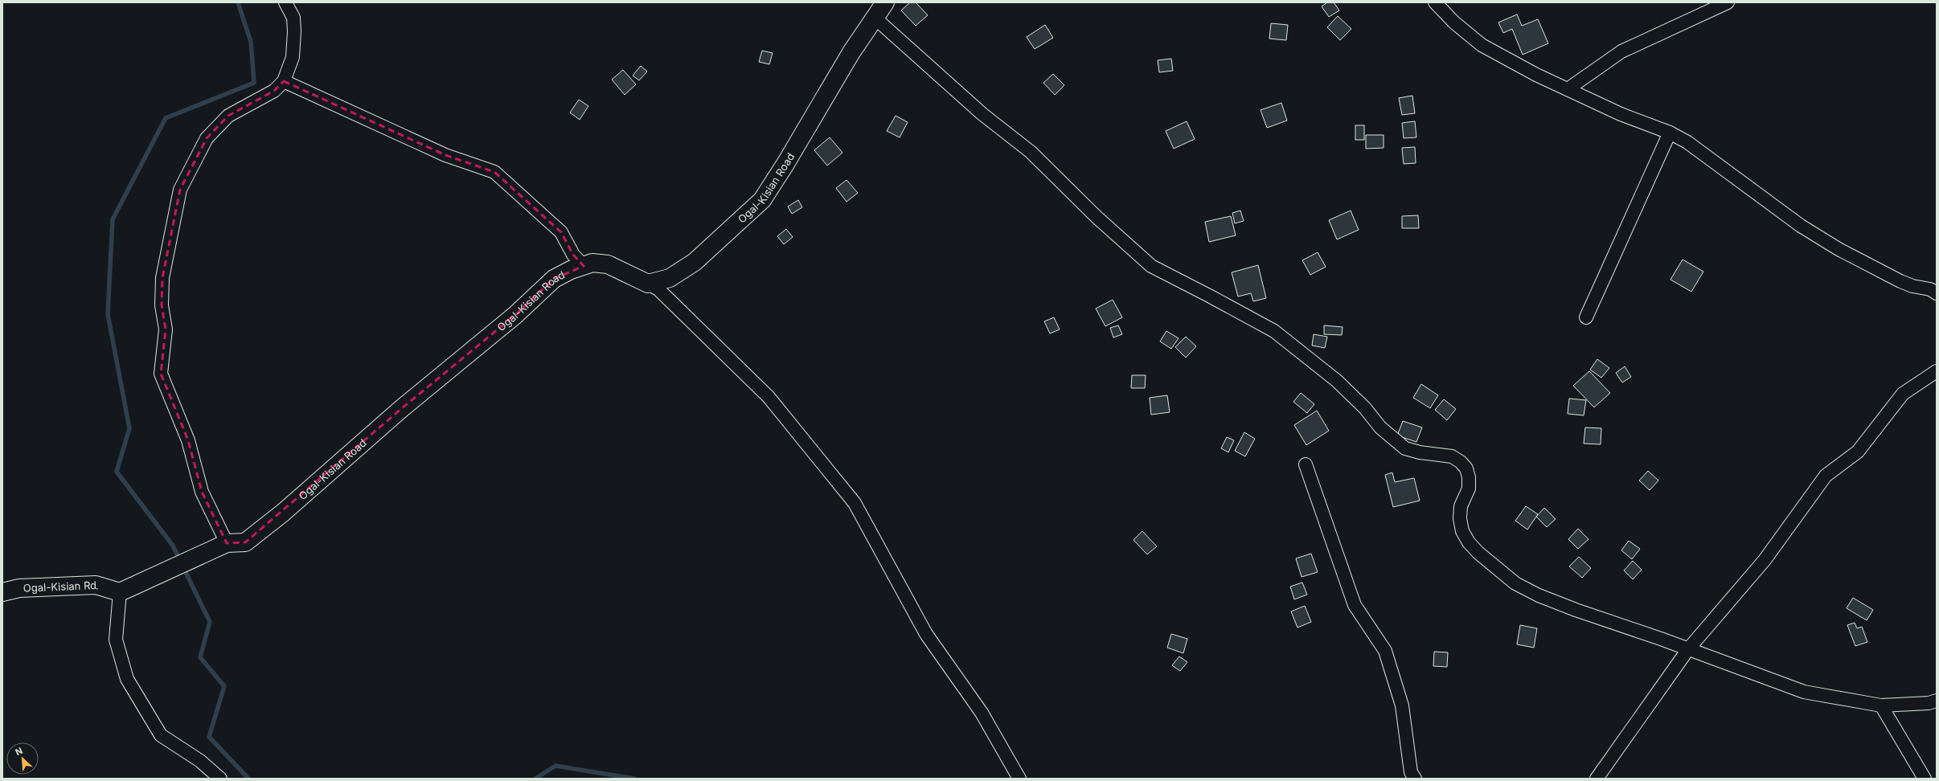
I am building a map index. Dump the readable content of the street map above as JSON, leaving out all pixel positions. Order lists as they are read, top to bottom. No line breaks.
{"streets":{"main road":["Ogal-Kisian Road","Ogal-Kisian Rd."]},"crossings":[["Ogal-Kisian Road","Ogal-Kisian Rd."]],"north":"top left"}
